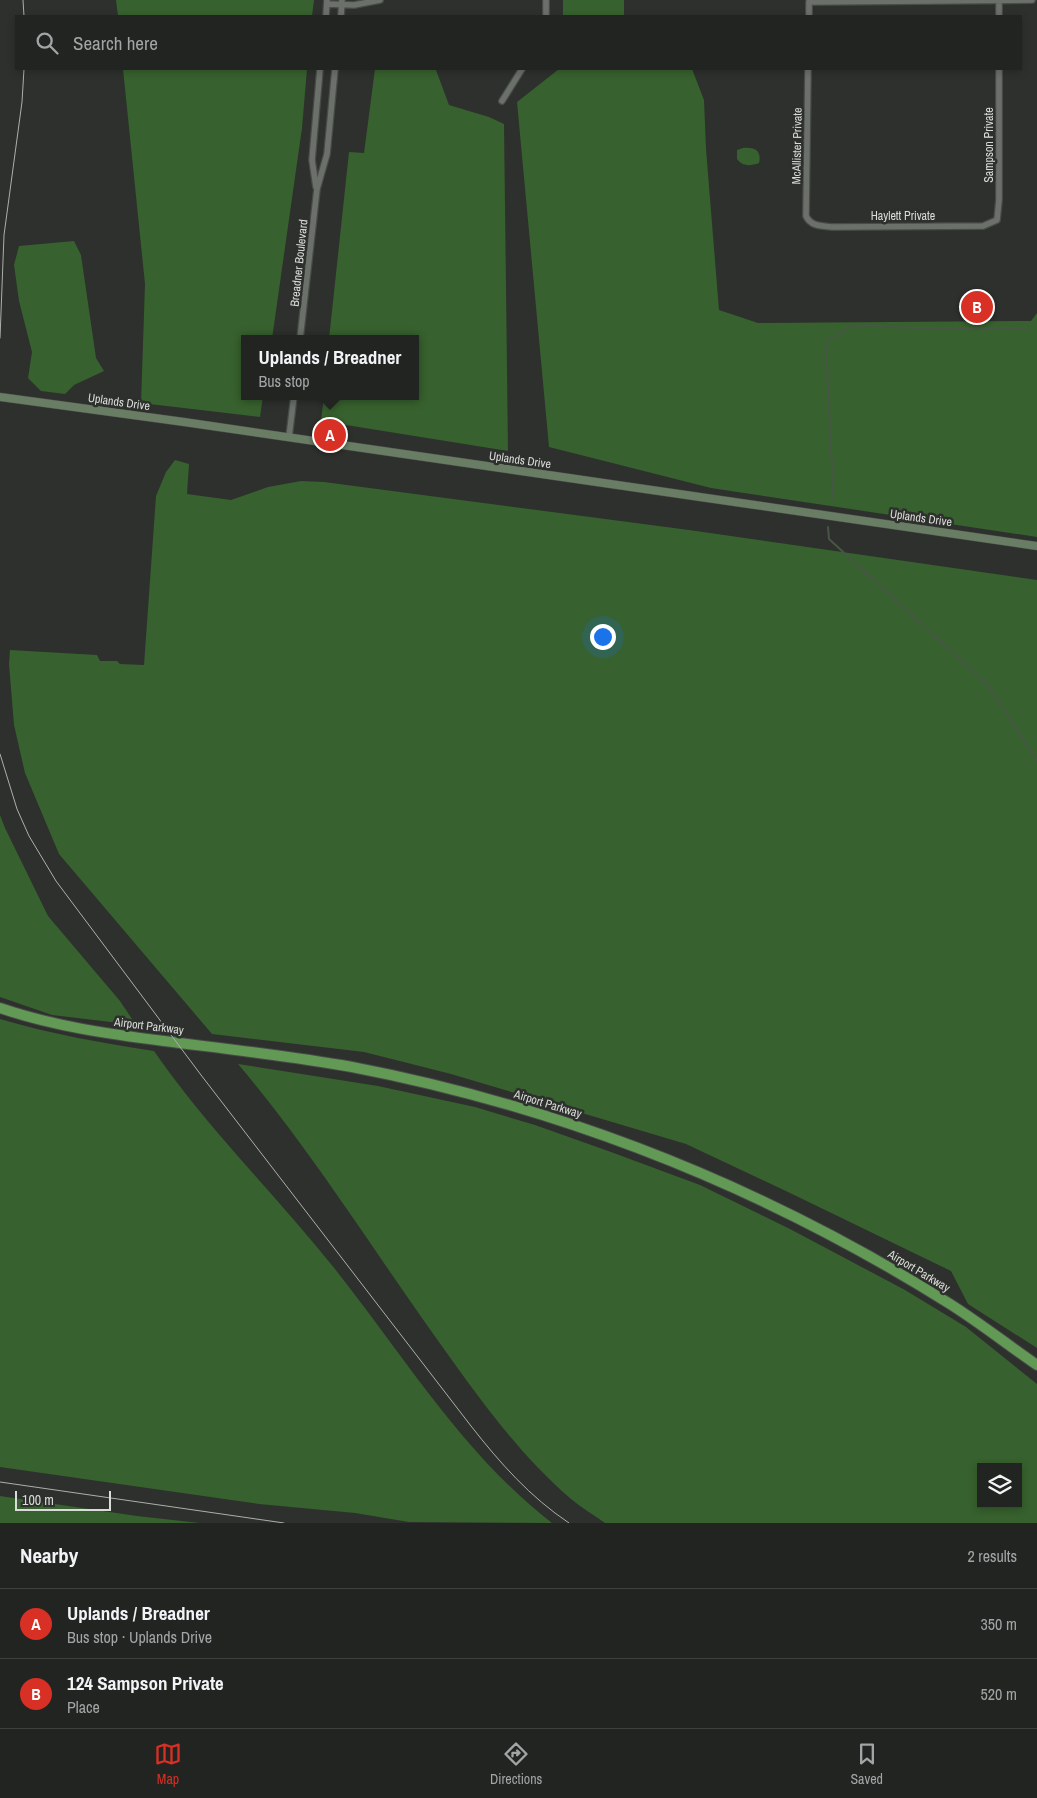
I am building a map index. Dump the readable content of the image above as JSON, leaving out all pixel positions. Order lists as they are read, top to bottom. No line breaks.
{"streets":{"highway":["Airport Parkway"],"main road":["Uplands Drive"],"street":["Sampson Private","McAllister Private","Haylett Private","Breadner Boulevard"]},"crossings":[["Sampson Private","Haylett Private"],["McAllister Private","Haylett Private"]],"scale_bar":"100 m","page":{"search":"Search here","pins":["B","A"],"popup":["Uplands / Breadner","Bus stop"],"scale":"100 m","heading":["Nearby","2 results"],"list":[{"mark":"A","name":"Uplands / Breadner","note":"Bus stop · Uplands Drive","value":"350 m"},{"mark":"B","name":"124 Sampson Private","note":"Place","value":"520 m"}],"nav":["Map","Directions","Saved"]}}
